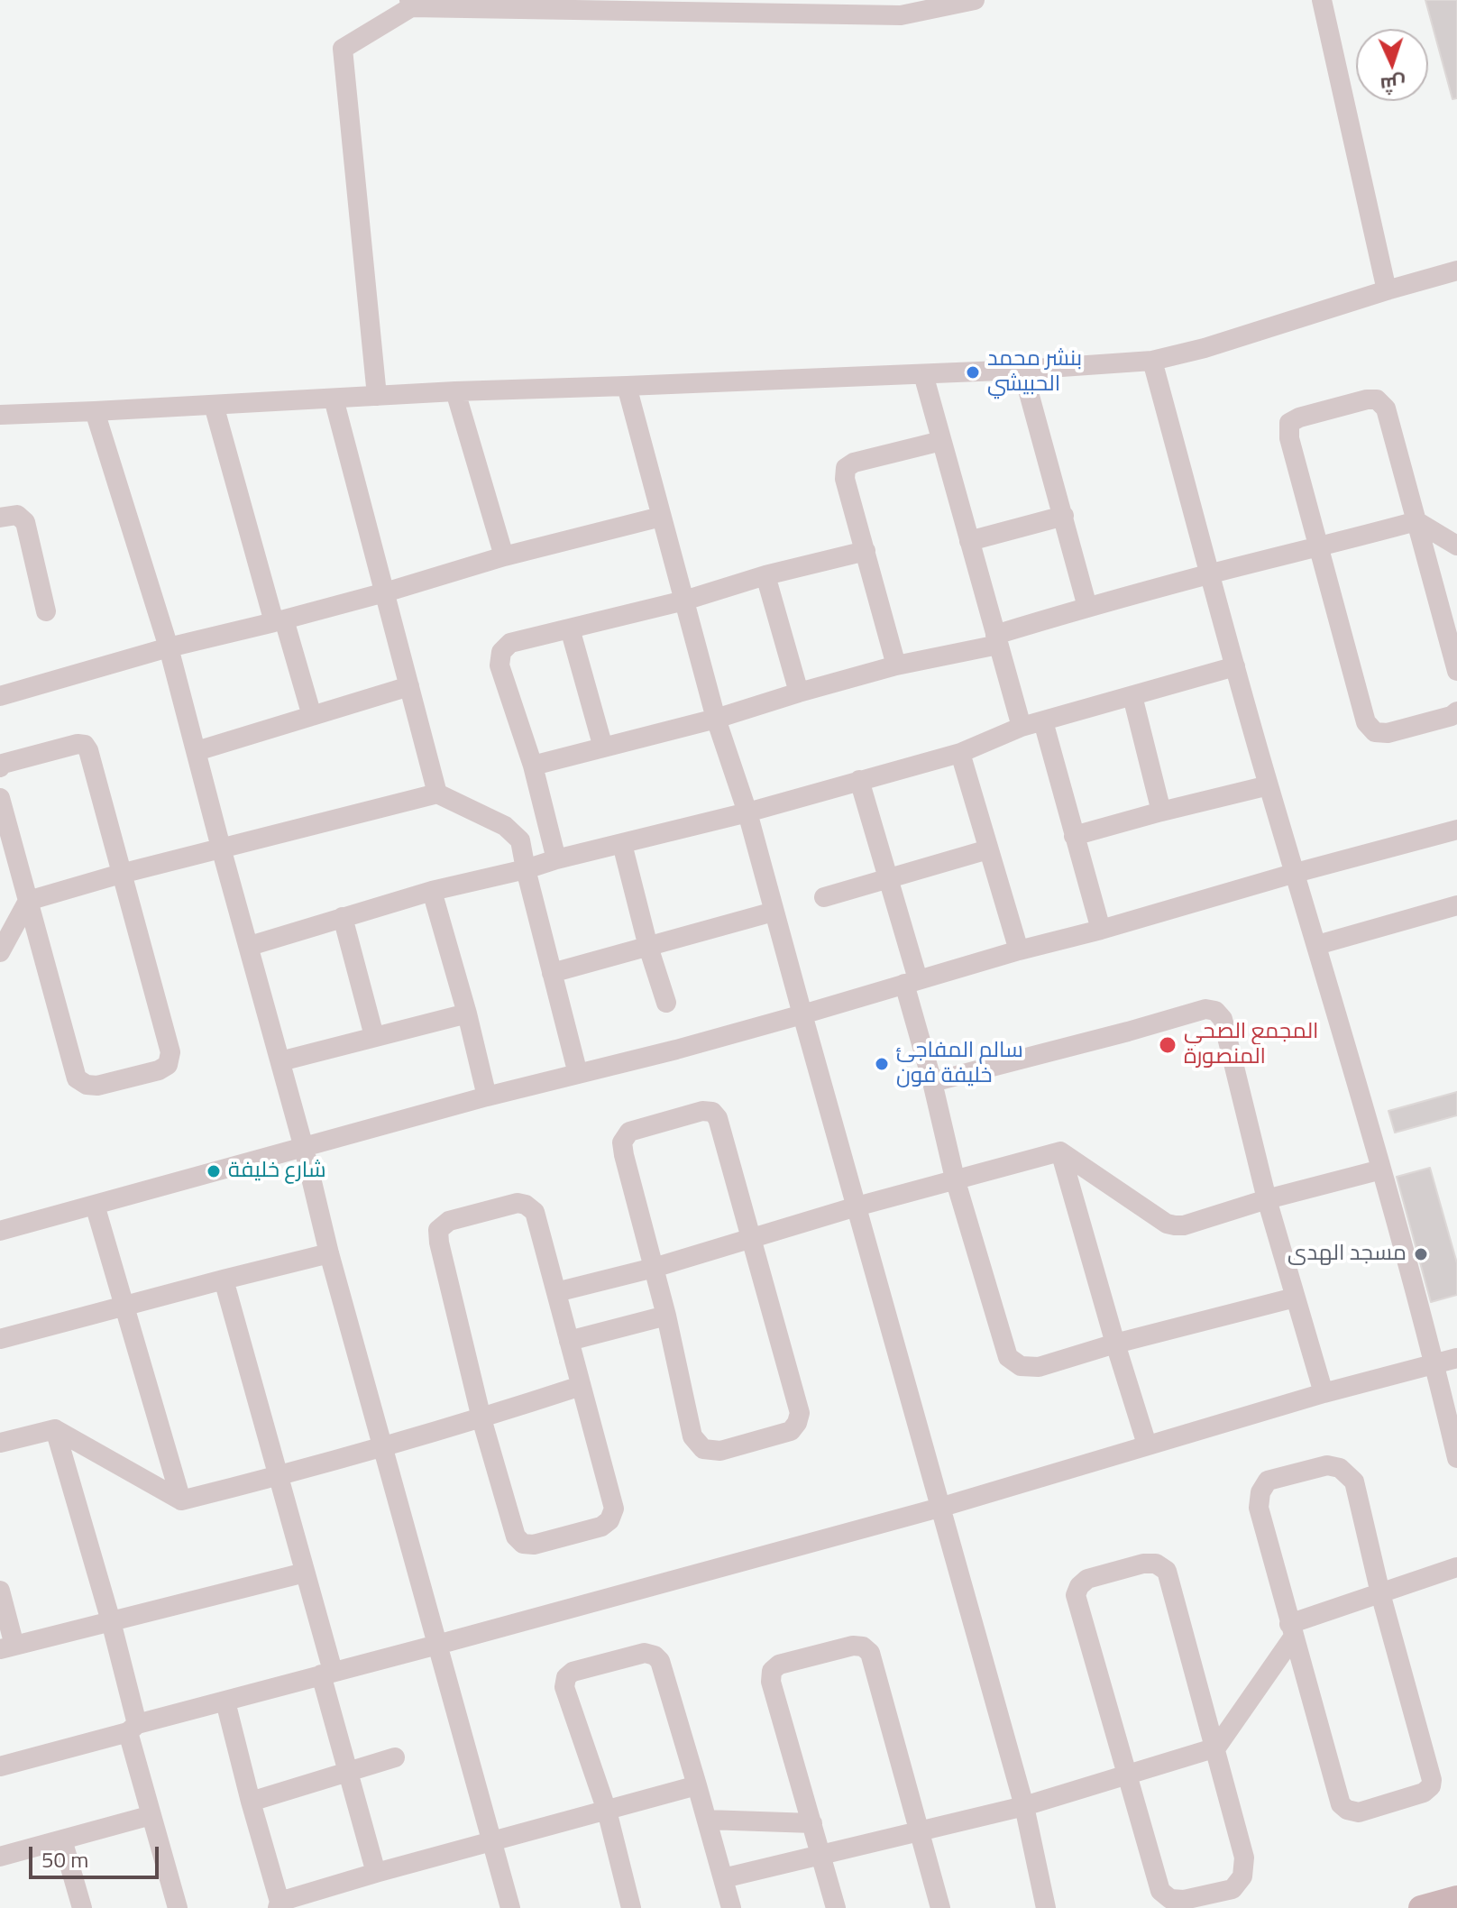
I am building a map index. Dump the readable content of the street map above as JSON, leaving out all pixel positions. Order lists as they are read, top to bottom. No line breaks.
{"places":["بنشر محمد الحبيشي","المجمع الصحي المنصورة","سالم المفاجئ خليفة فون","شارع خليفة","مسجد الهدى"],"scale_bar":"50 m","north":"bottom"}
